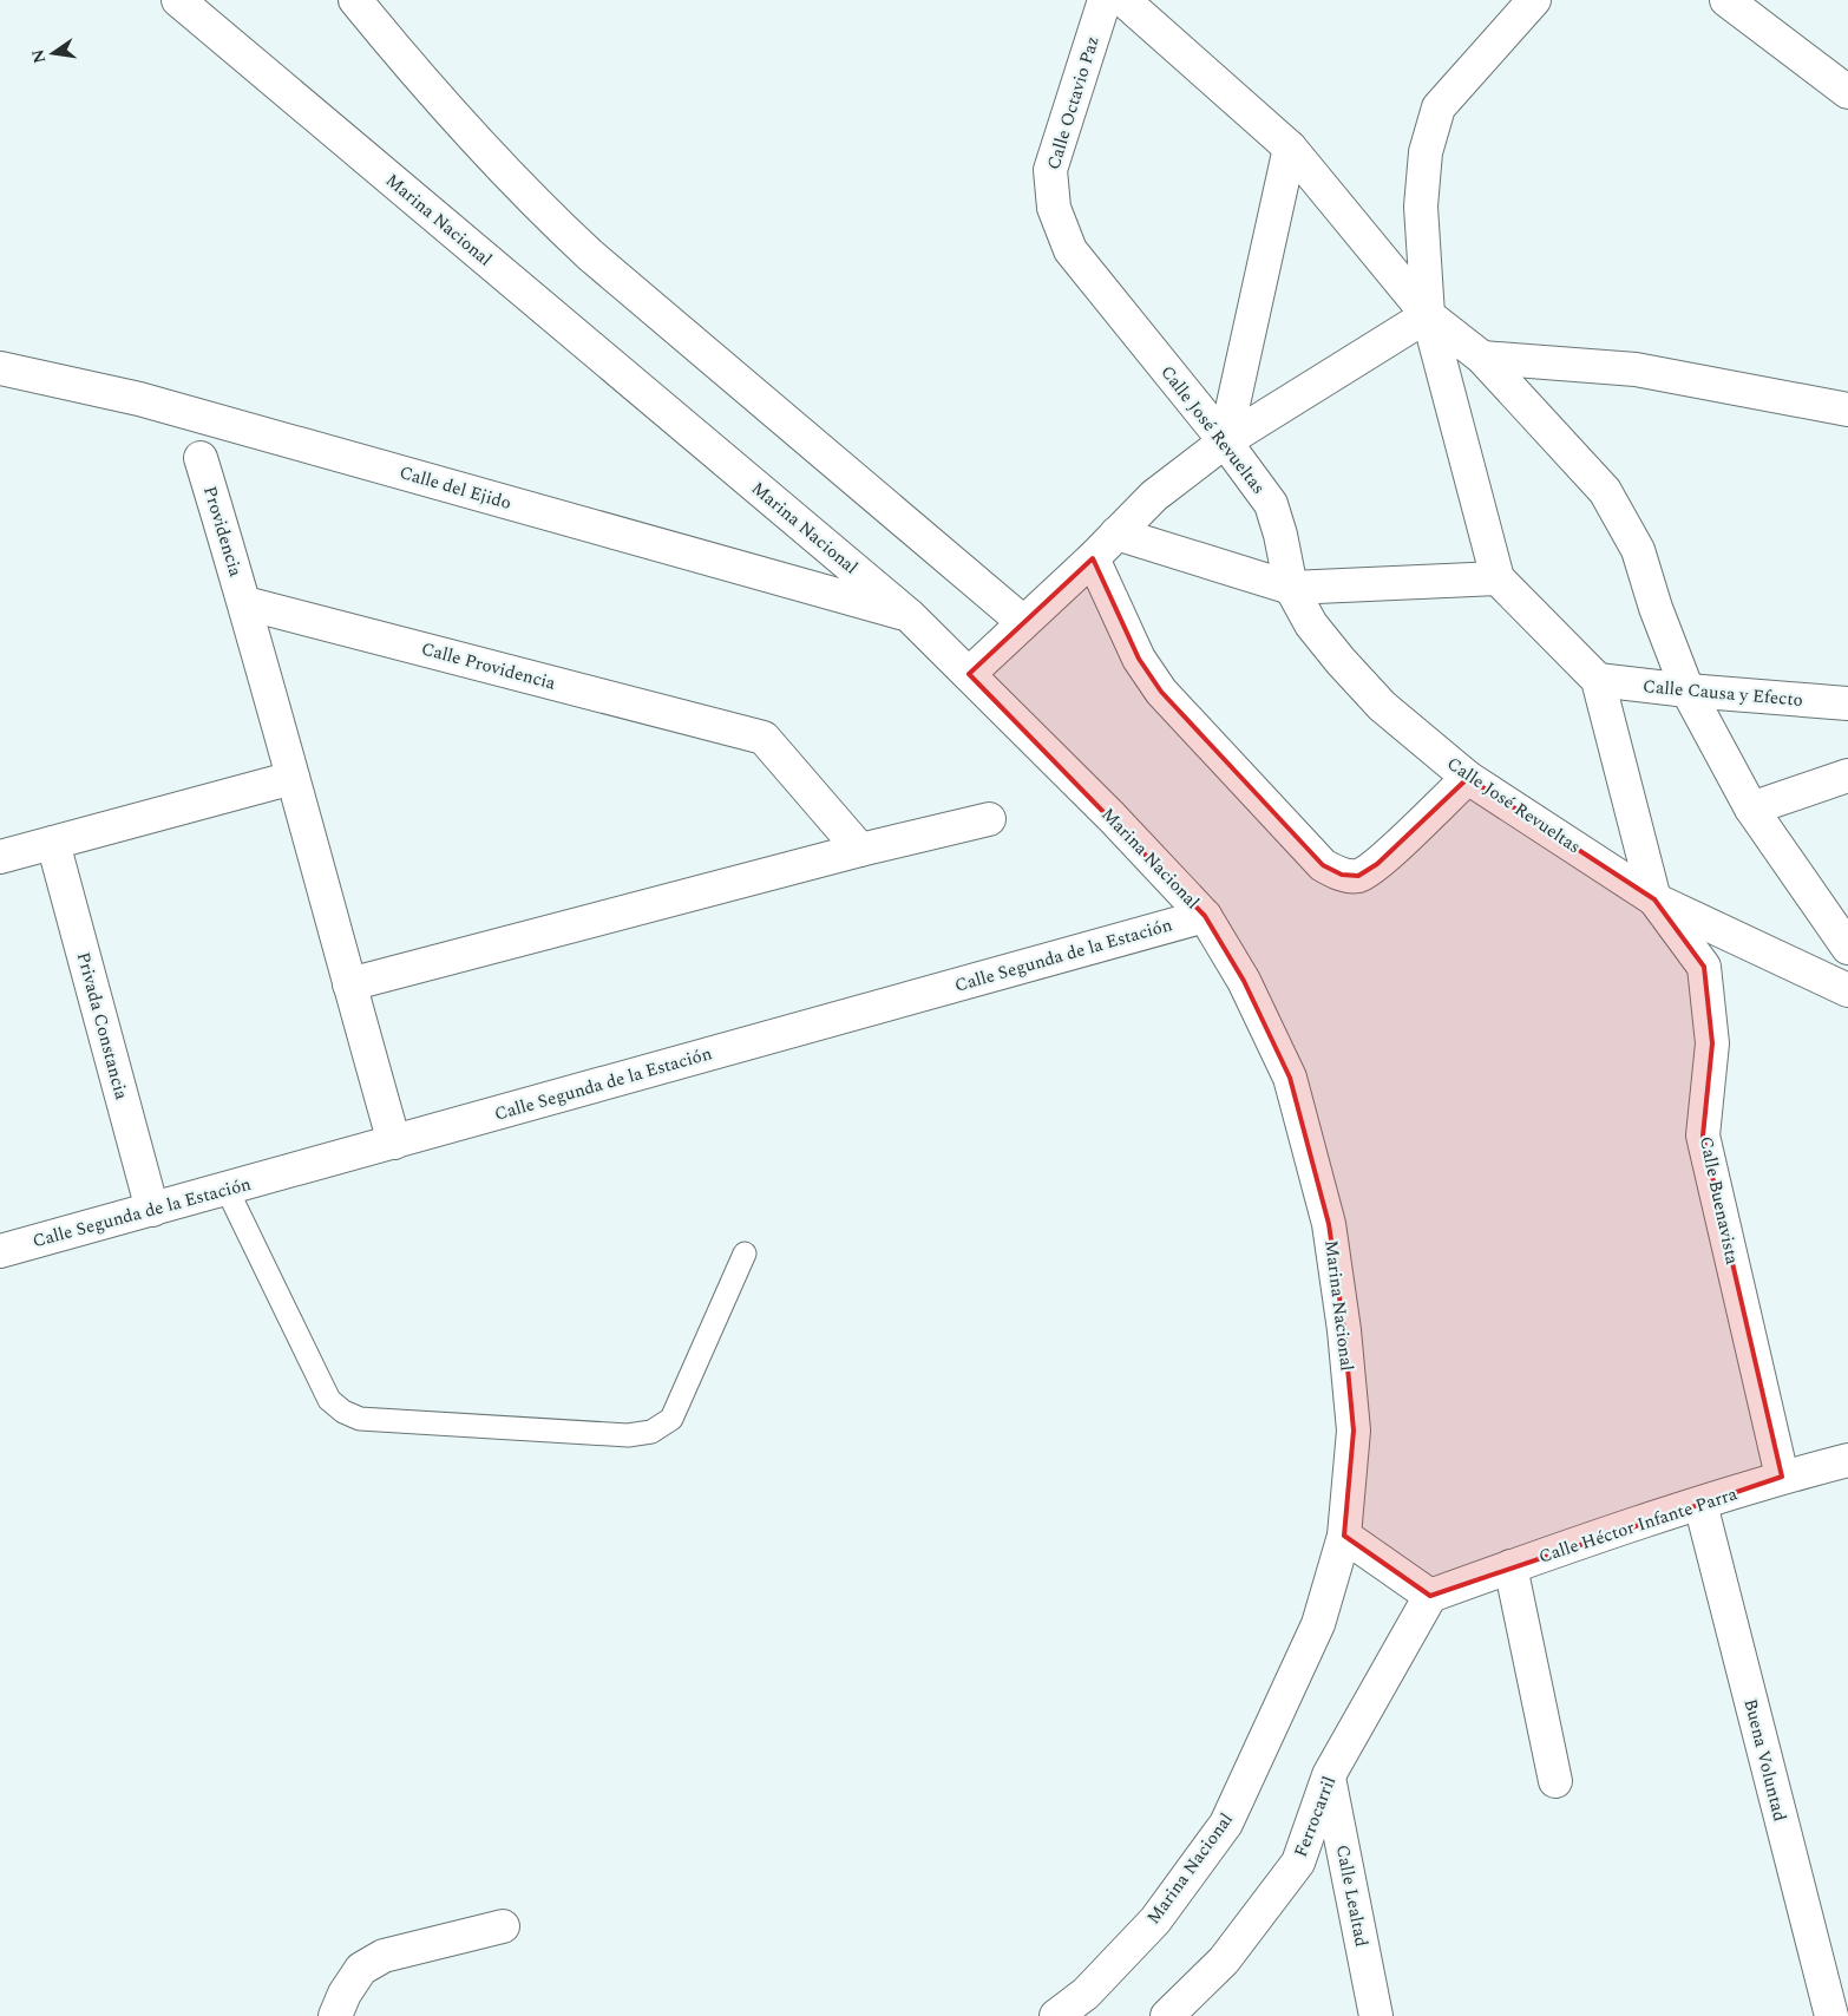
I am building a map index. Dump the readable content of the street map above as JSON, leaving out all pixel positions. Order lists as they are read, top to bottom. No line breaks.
{"streets":{"street":["Calle Octavio Paz","Marina Nacional","Calle José Revueltas","Calle del Ejido","Providencia","Calle Providencia","Calle Causa y Efecto","Calle Segunda de la Estación","Privada Constancia","Calle Buenavista","Calle Héctor Infante Parra","Buena Voluntad","Ferrocarril","Calle Lealtad"]},"crossings":[["Calle Octavio Paz","Calle José Revueltas"],["Marina Nacional","Calle del Ejido"],["Marina Nacional","Calle Segunda de la Estación"],["Calle José Revueltas","Calle Buenavista"],["Providencia","Calle Providencia"],["Calle Segunda de la Estación","Privada Constancia"],["Calle Buenavista","Calle Héctor Infante Parra"],["Calle Héctor Infante Parra","Buena Voluntad"],["Calle Héctor Infante Parra","Ferrocarril"],["Ferrocarril","Calle Lealtad"]],"north":"left"}
